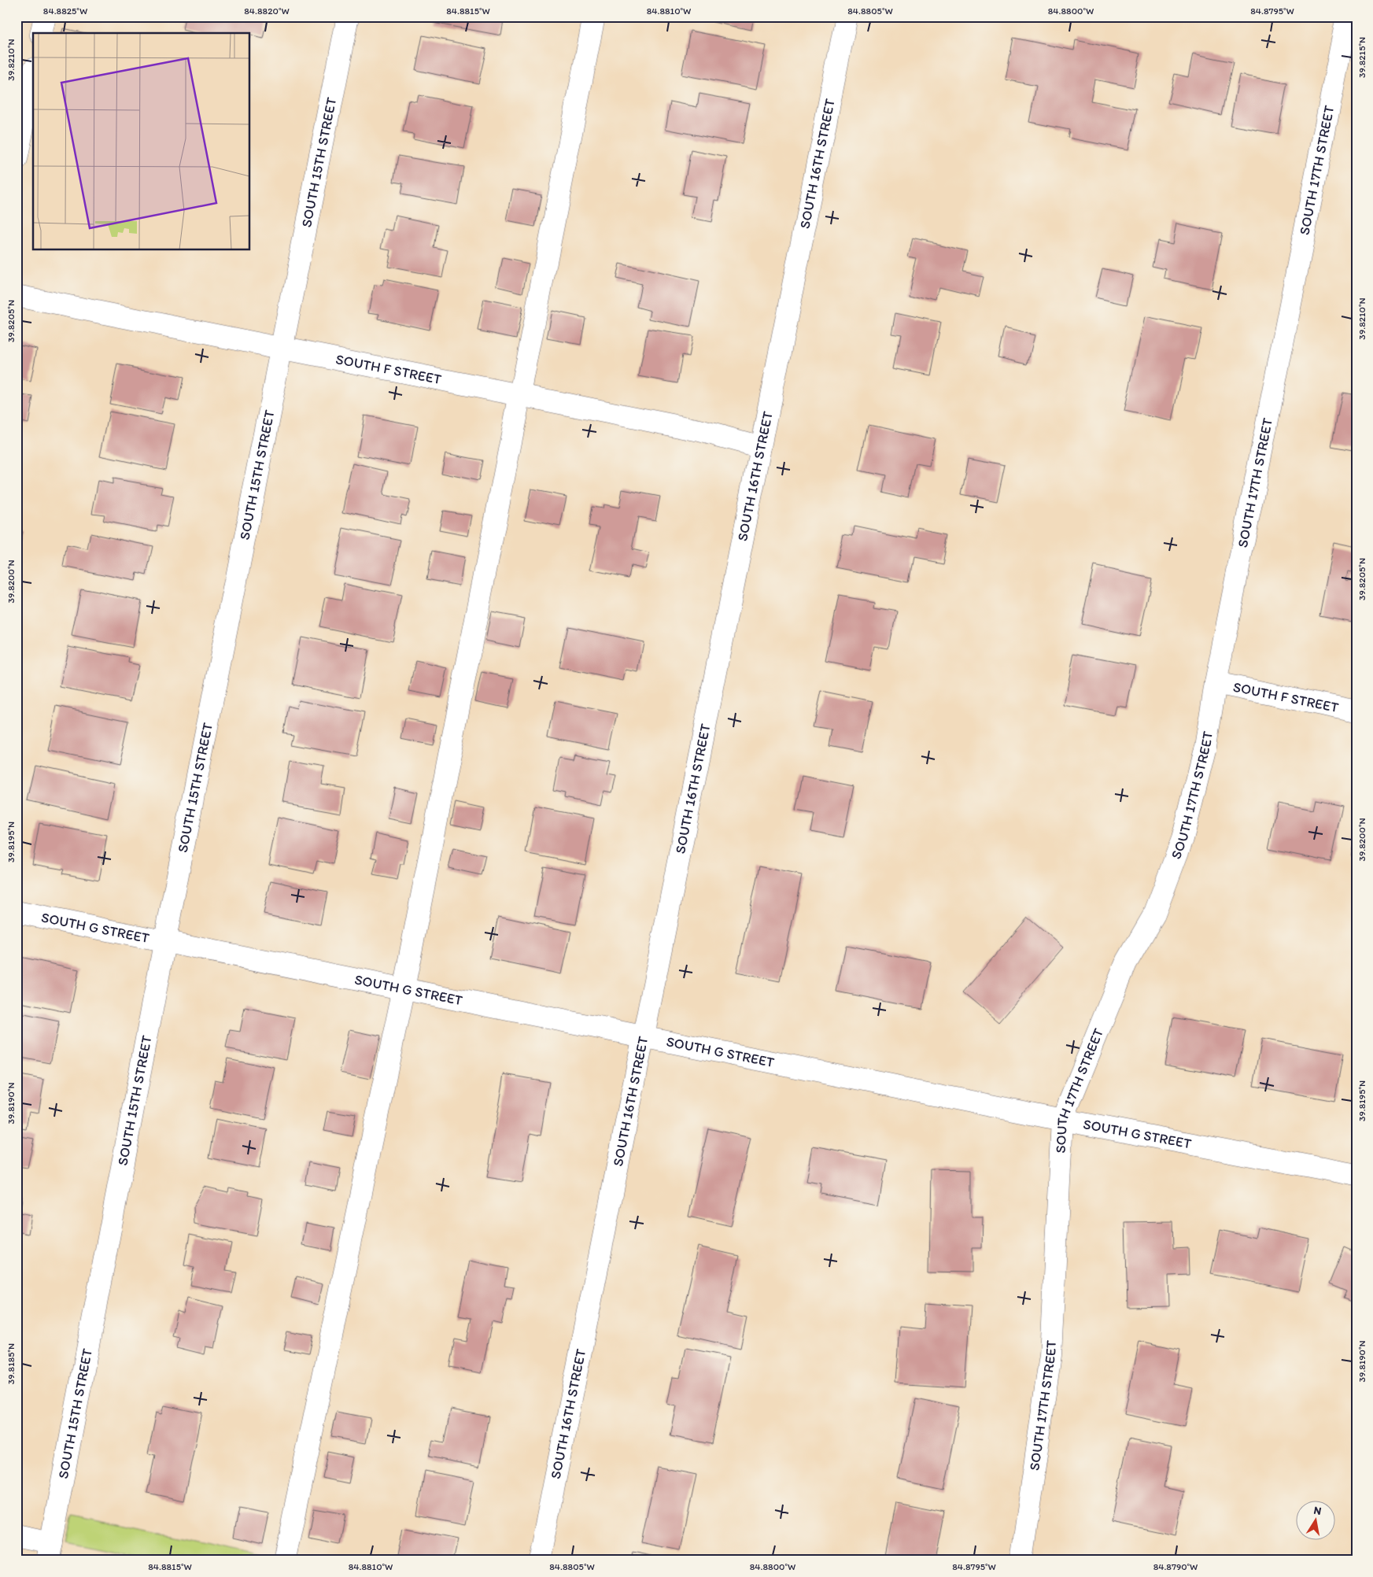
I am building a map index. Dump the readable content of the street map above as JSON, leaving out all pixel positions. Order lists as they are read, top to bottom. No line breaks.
{"streets":{"street":["SOUTH 15TH STREET","SOUTH 16TH STREET","SOUTH 17TH STREET","SOUTH F STREET","SOUTH G STREET"]},"crossings":[["SOUTH 15TH STREET","SOUTH F STREET"],["SOUTH 15TH STREET","SOUTH G STREET"],["SOUTH 16TH STREET","SOUTH F STREET"],["SOUTH 16TH STREET","SOUTH G STREET"],["SOUTH 17TH STREET","SOUTH F STREET"],["SOUTH 17TH STREET","SOUTH G STREET"]],"north":"top","coordinates":["84.8825°W","84.8820°W","84.8815°W","84.8810°W","84.8805°W","84.8800°W","84.8795°W","39.8215°N","39.8210°N","39.8205°N","39.8200°N","39.8195°N","39.8190°N","39.8185°N","84.8790°W"]}
